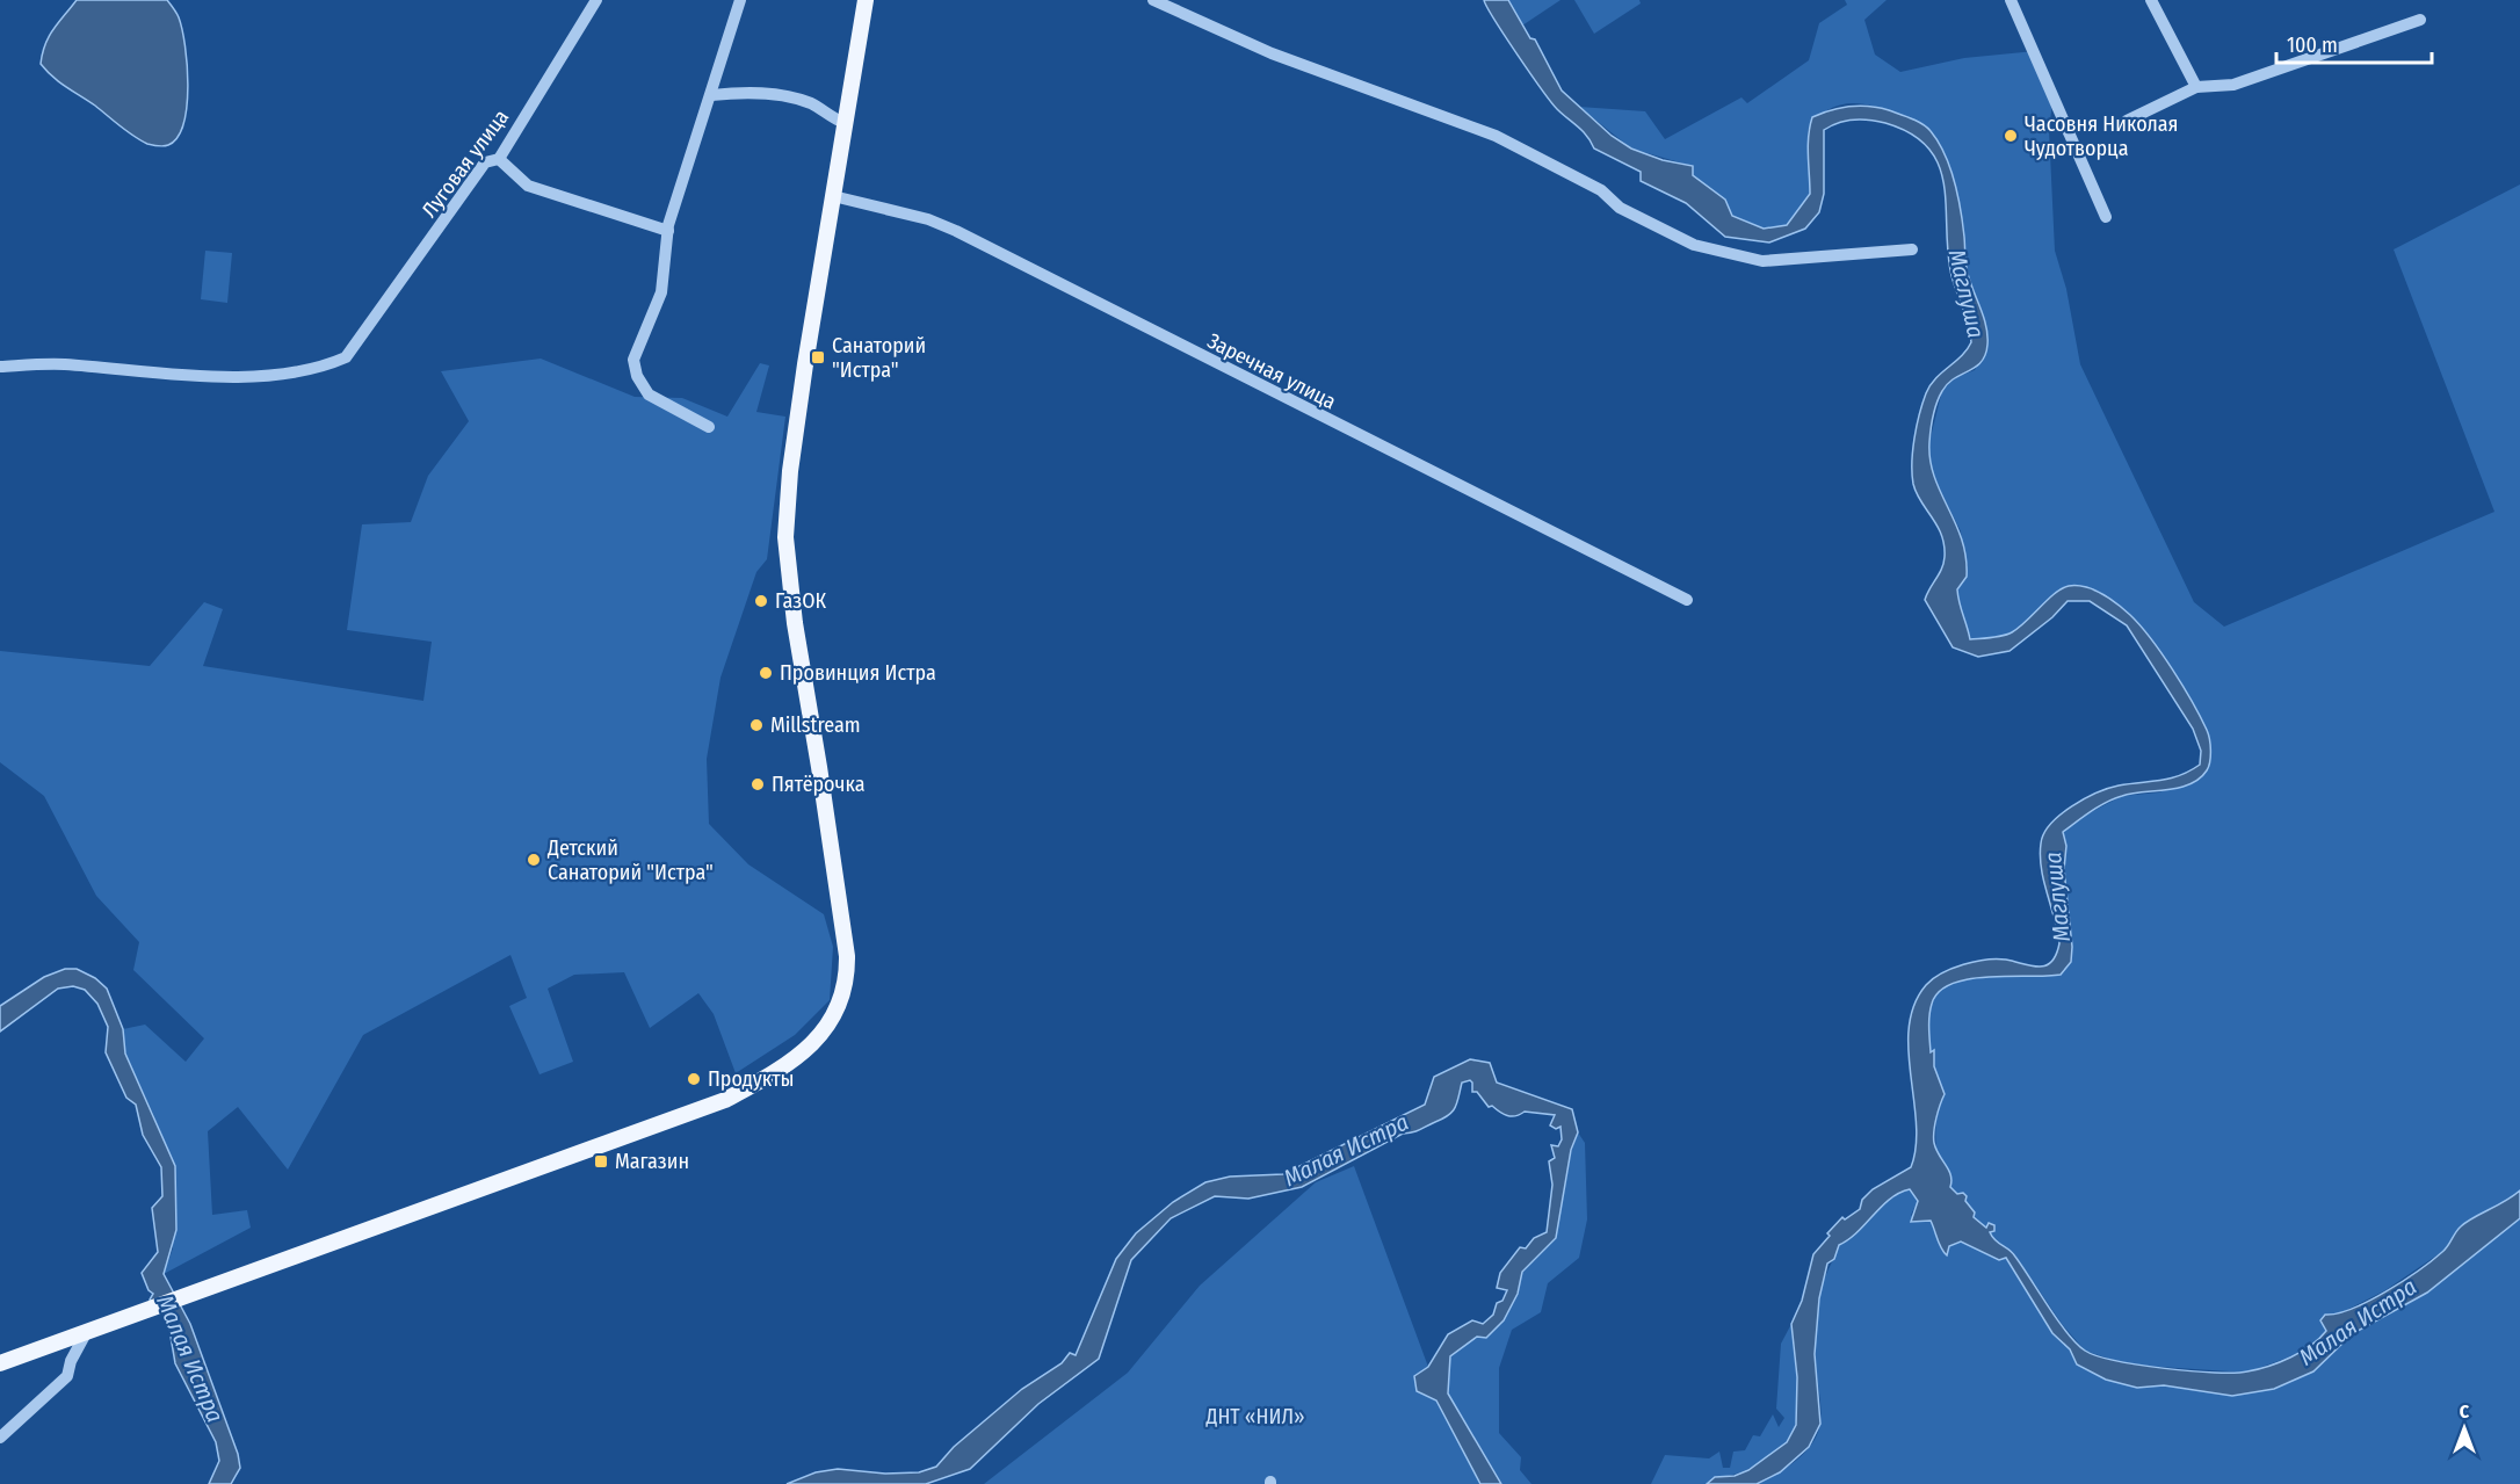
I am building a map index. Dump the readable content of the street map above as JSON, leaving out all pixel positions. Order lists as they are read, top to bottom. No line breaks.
{"streets":{"street":["Луговая улица","Заречная улица"]},"water":["Маглуша","Малая Истра"],"parks":["ДНТ «НИЛ»"],"places":{"other":["Часовня Николая Чудотворца","ГазОК","Провинция Истра","Millstream","Пятёрочка","Детский Санаторий \"Истра\"","Продукты"],"transit":["Санаторий \"Истра\"","Магазин"]},"scale_bar":"100 m","north":"top"}
